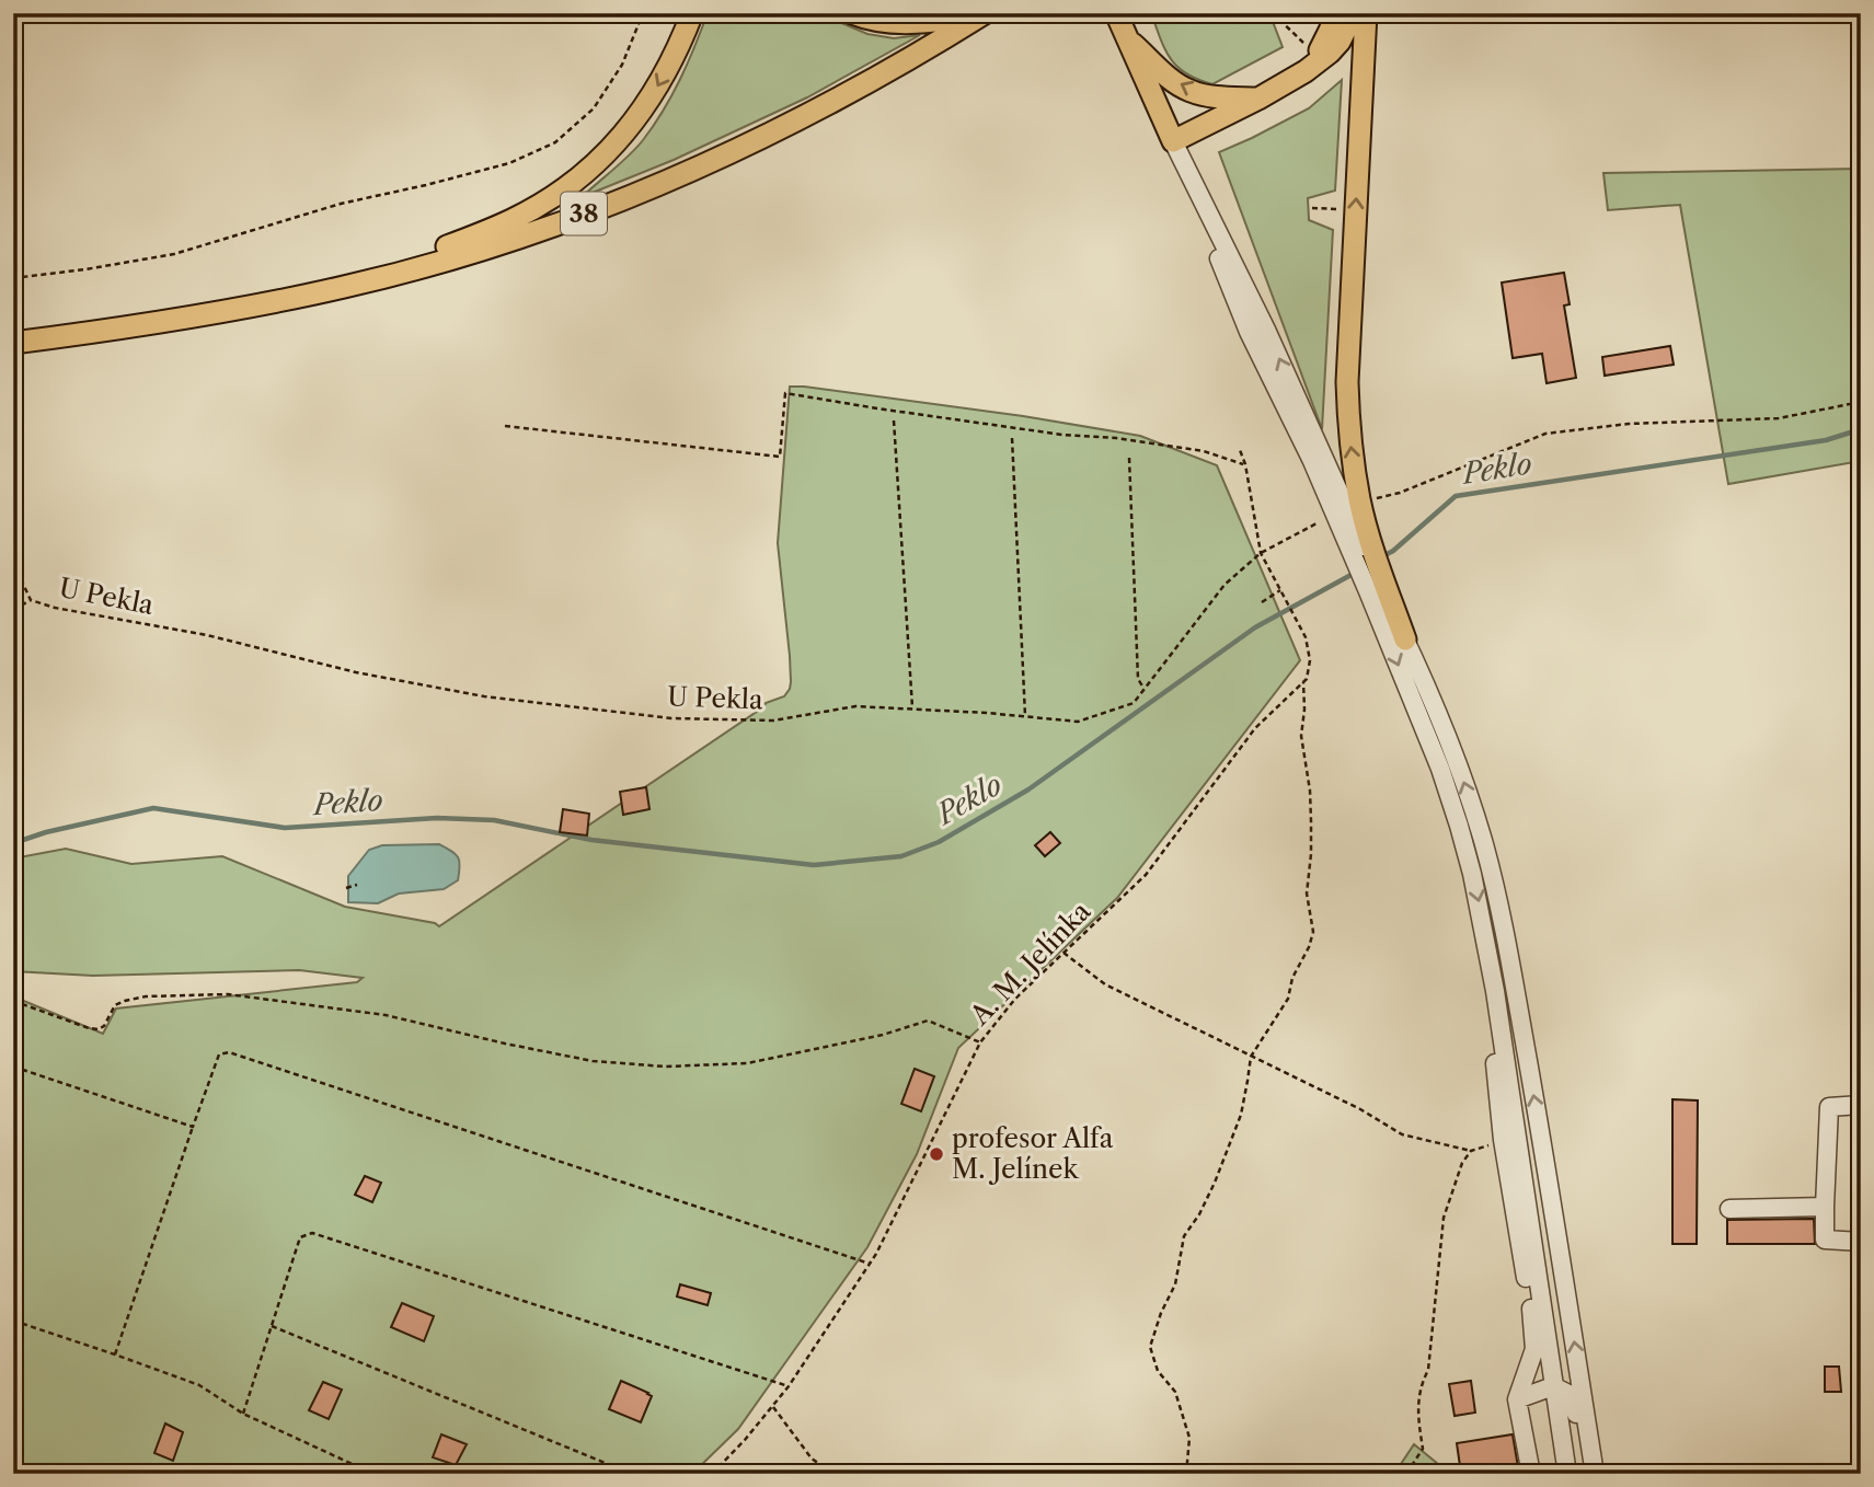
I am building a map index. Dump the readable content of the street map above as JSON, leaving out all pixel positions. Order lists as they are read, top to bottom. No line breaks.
{"streets":{"main road":["38"],"path":["U Pekla","A. M. Jelínka"]},"water":["Peklo"],"places":["profesor Alfa M. Jelínek"]}
